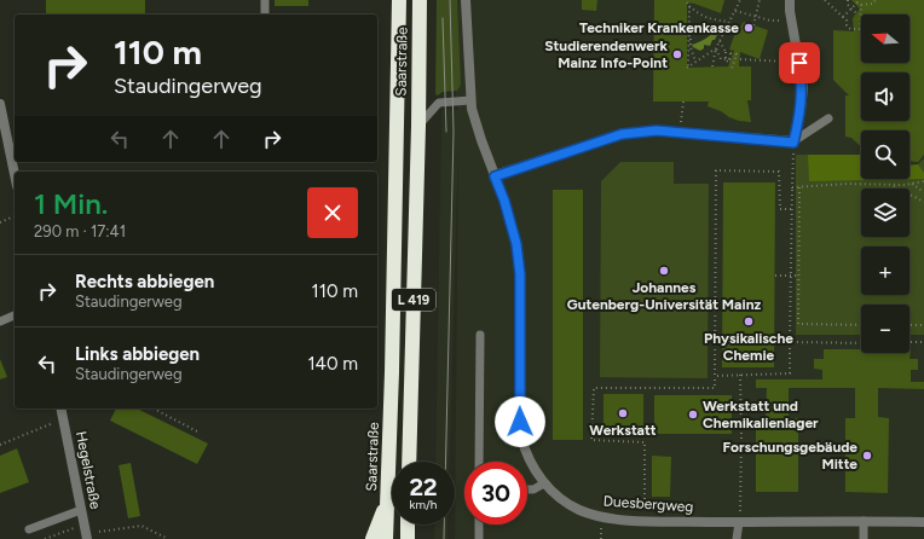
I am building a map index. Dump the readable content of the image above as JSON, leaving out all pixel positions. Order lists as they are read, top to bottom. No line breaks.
{"streets":{"highway":["Saarstraße","L 419"],"street":["Hegelstraße","Duesbergweg"]},"places":["Techniker Krankenkasse","Studierendenwerk Mainz Info-Point","Johannes Gutenberg-Universität Mainz","Physikalische Chemie","Werkstatt","Werkstatt und Chemikalienlager","Forschungsgebäude Mitte"],"north":"left","page":{"map_buttons":["+","−"],"turn":["110 m","Staudingerweg"],"heading":["1 Min.","290 m · 17:41"],"list":[{"name":"Rechts abbiegen","note":"Staudingerweg","value":"110 m"},{"name":"Links abbiegen","note":"Staudingerweg","value":"140 m"}],"speed":"22 km/h","limit":"30"}}
